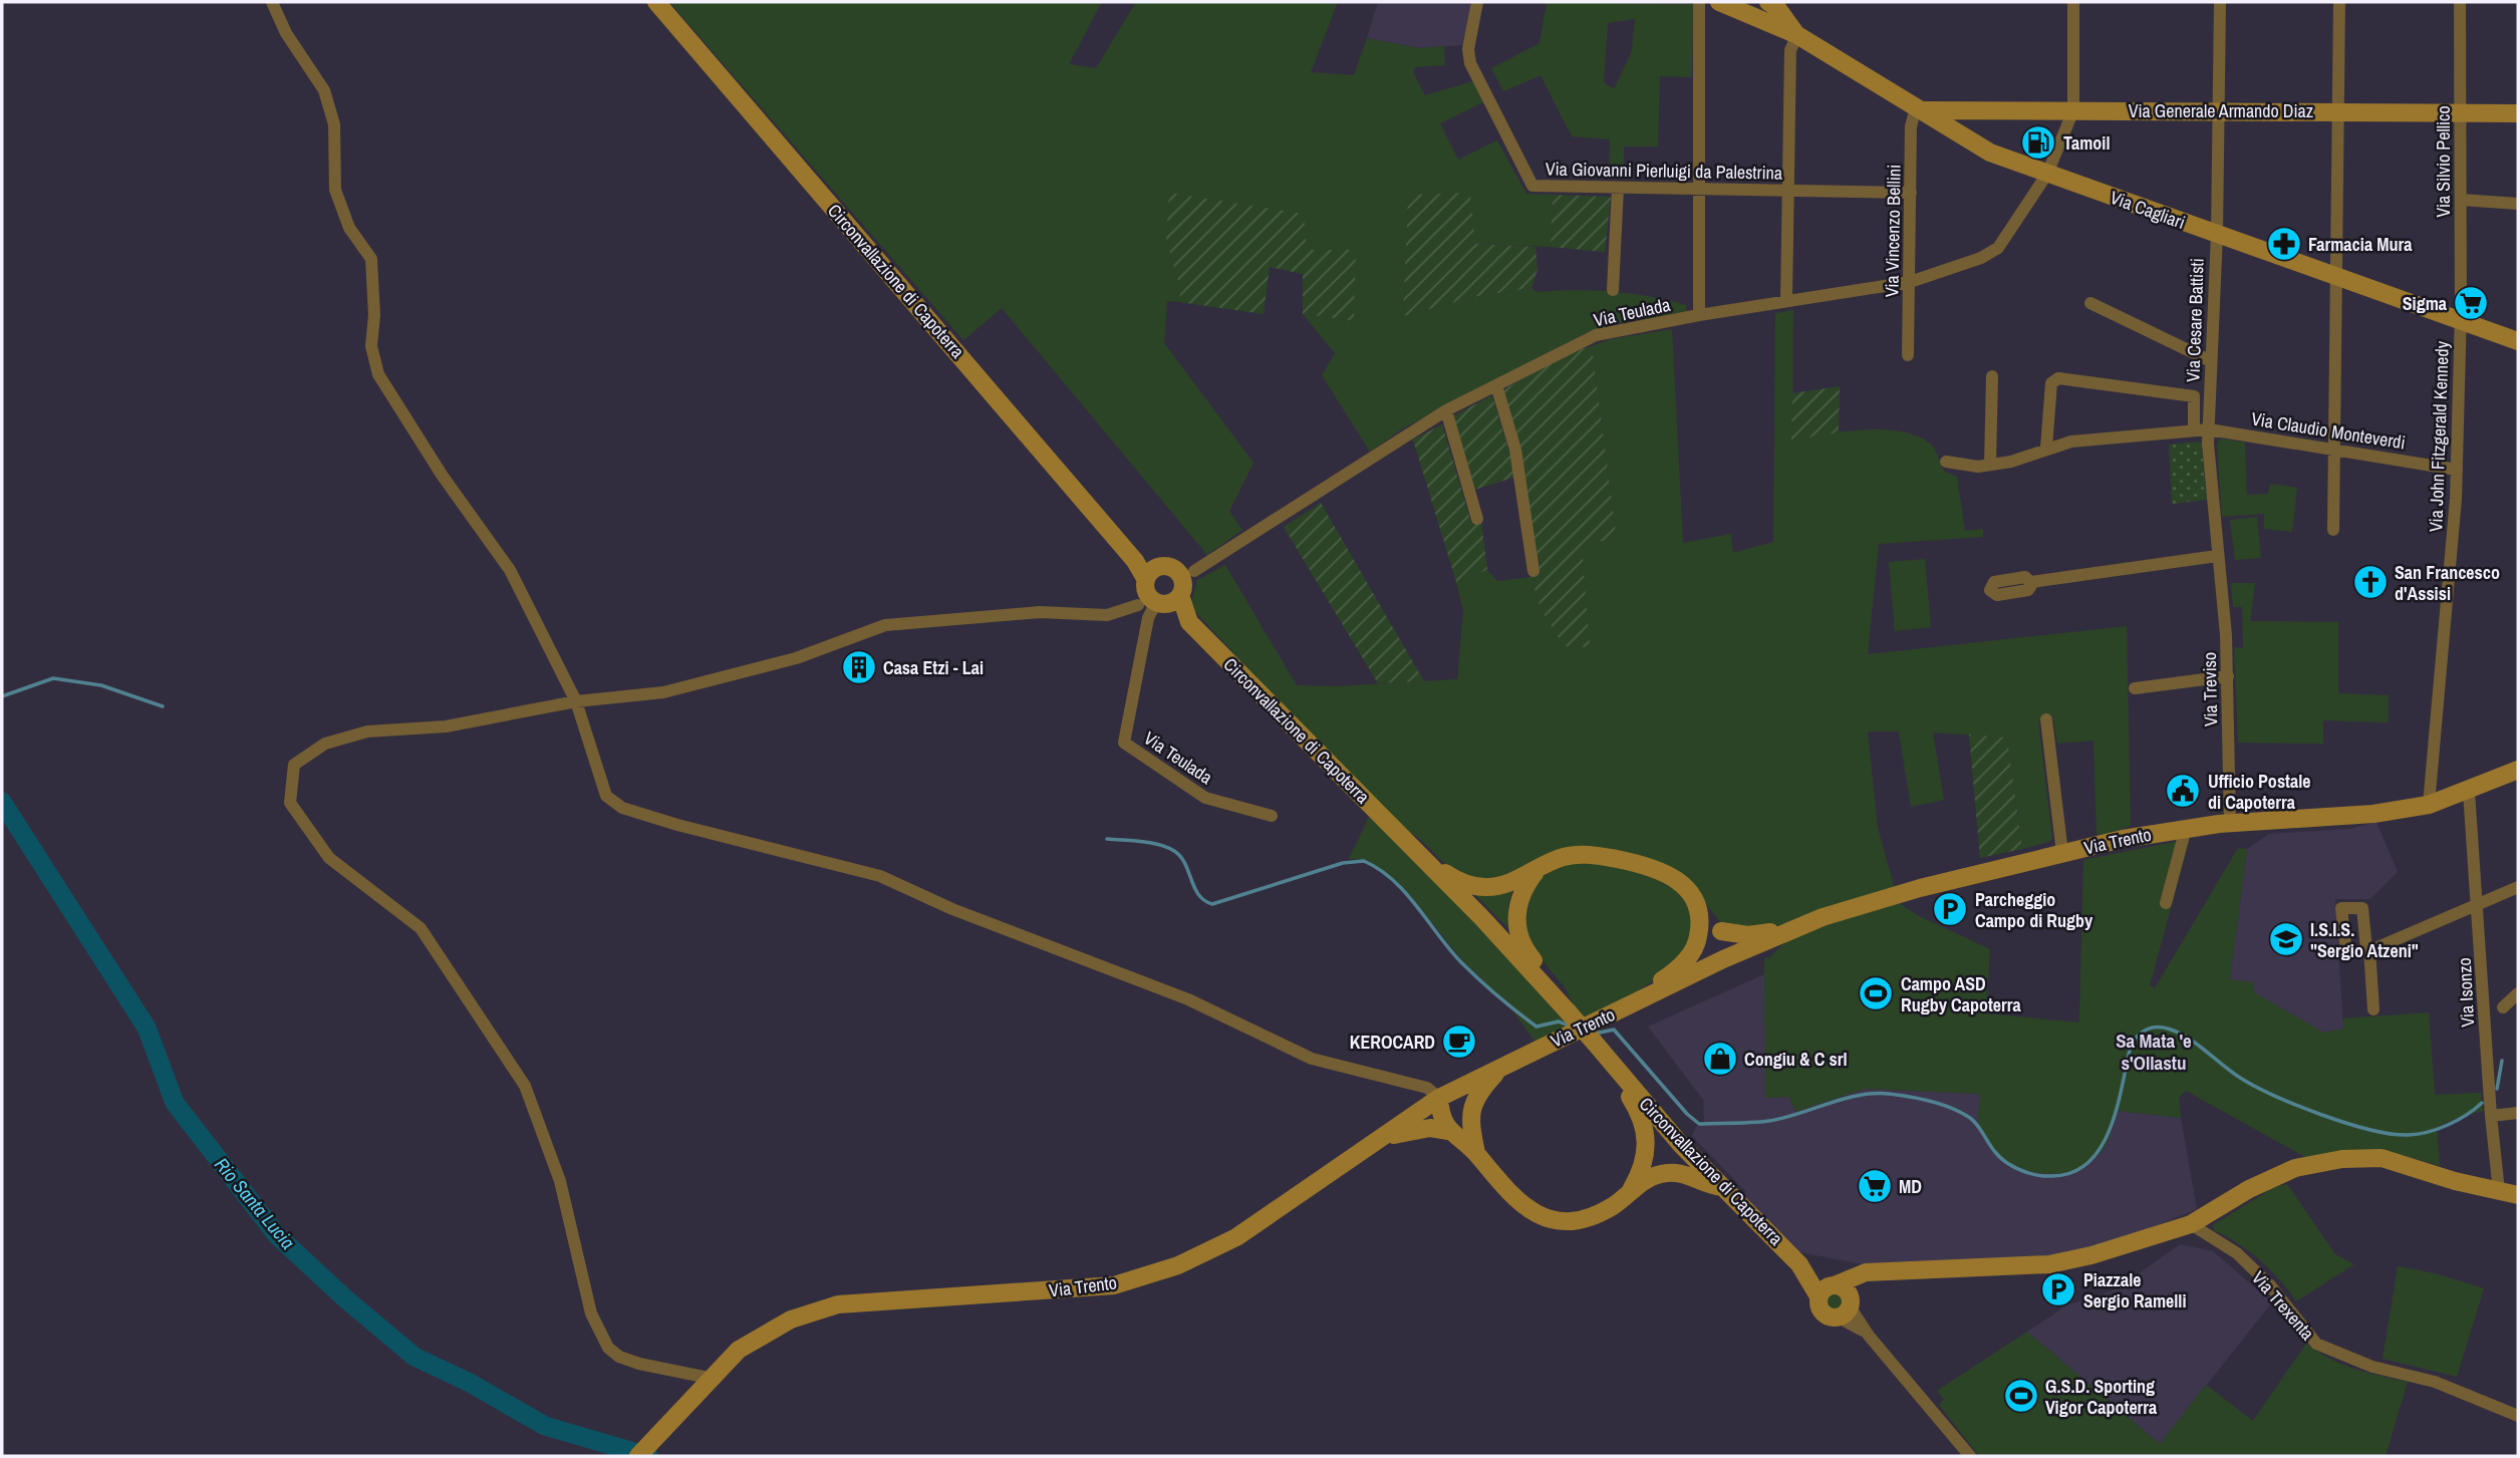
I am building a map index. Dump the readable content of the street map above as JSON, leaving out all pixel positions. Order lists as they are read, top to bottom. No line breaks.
{"streets":{"street":["Via Generale Armando Diaz","Via Silvio Pellico","Via Giovanni Pierluigi da Palestrina","Via Cagliari","Via Vincenzo Bellini","Circonvallazione di Capoterra","Via Teulada","Via Cesare Battisti","Via Claudio Monteverdi","Via John Fitzgerald Kennedy","Via Treviso","Via Trento","Via Isonzo","Via Trexenta"]},"crossings":[["Via Generale Armando Diaz","Via Silvio Pellico"],["Via Generale Armando Diaz","Via Cagliari"],["Via Generale Armando Diaz","Via Vincenzo Bellini"],["Via Generale Armando Diaz","Via Teulada"],["Via Generale Armando Diaz","Via Cesare Battisti"],["Via Silvio Pellico","Via Cagliari"],["Via Silvio Pellico","Via John Fitzgerald Kennedy"],["Via Giovanni Pierluigi da Palestrina","Via Vincenzo Bellini"],["Via Cagliari","Via Vincenzo Bellini"],["Via Cagliari","Via Teulada"],["Via Cagliari","Via Cesare Battisti"],["Via Cagliari","Via John Fitzgerald Kennedy"],["Via Vincenzo Bellini","Via Teulada"],["Circonvallazione di Capoterra","Via Teulada"],["Via Cesare Battisti","Via Claudio Monteverdi"],["Via Cesare Battisti","Via Treviso"],["Via Claudio Monteverdi","Via John Fitzgerald Kennedy"],["Via Claudio Monteverdi","Via Treviso"],["Via John Fitzgerald Kennedy","Via Trento"],["Via Treviso","Via Trento"],["Via Trento","Via Isonzo"]],"districts":["Sa Mata 'e s'Ollastu"],"water":["Rio Santa Lucia"],"places":{"fuel station":["Tamoil"],"pharmacy":["Farmacia Mura"],"supermarket":["Sigma","MD"],"church":["San Francesco d'Assisi"],"building":["Casa Etzi - Lai"],"public building":["Ufficio Postale di Capoterra"],"parking":["Parcheggio Campo di Rugby","Piazzale Sergio Ramelli"],"school or university":["I.S.I.S. \"Sergio Atzeni\""],"sports":["Campo ASD Rugby Capoterra","G.S.D. Sporting Vigor Capoterra"],"cafe":["KEROCARD"],"shop":["Congiu & C srl"]}}
